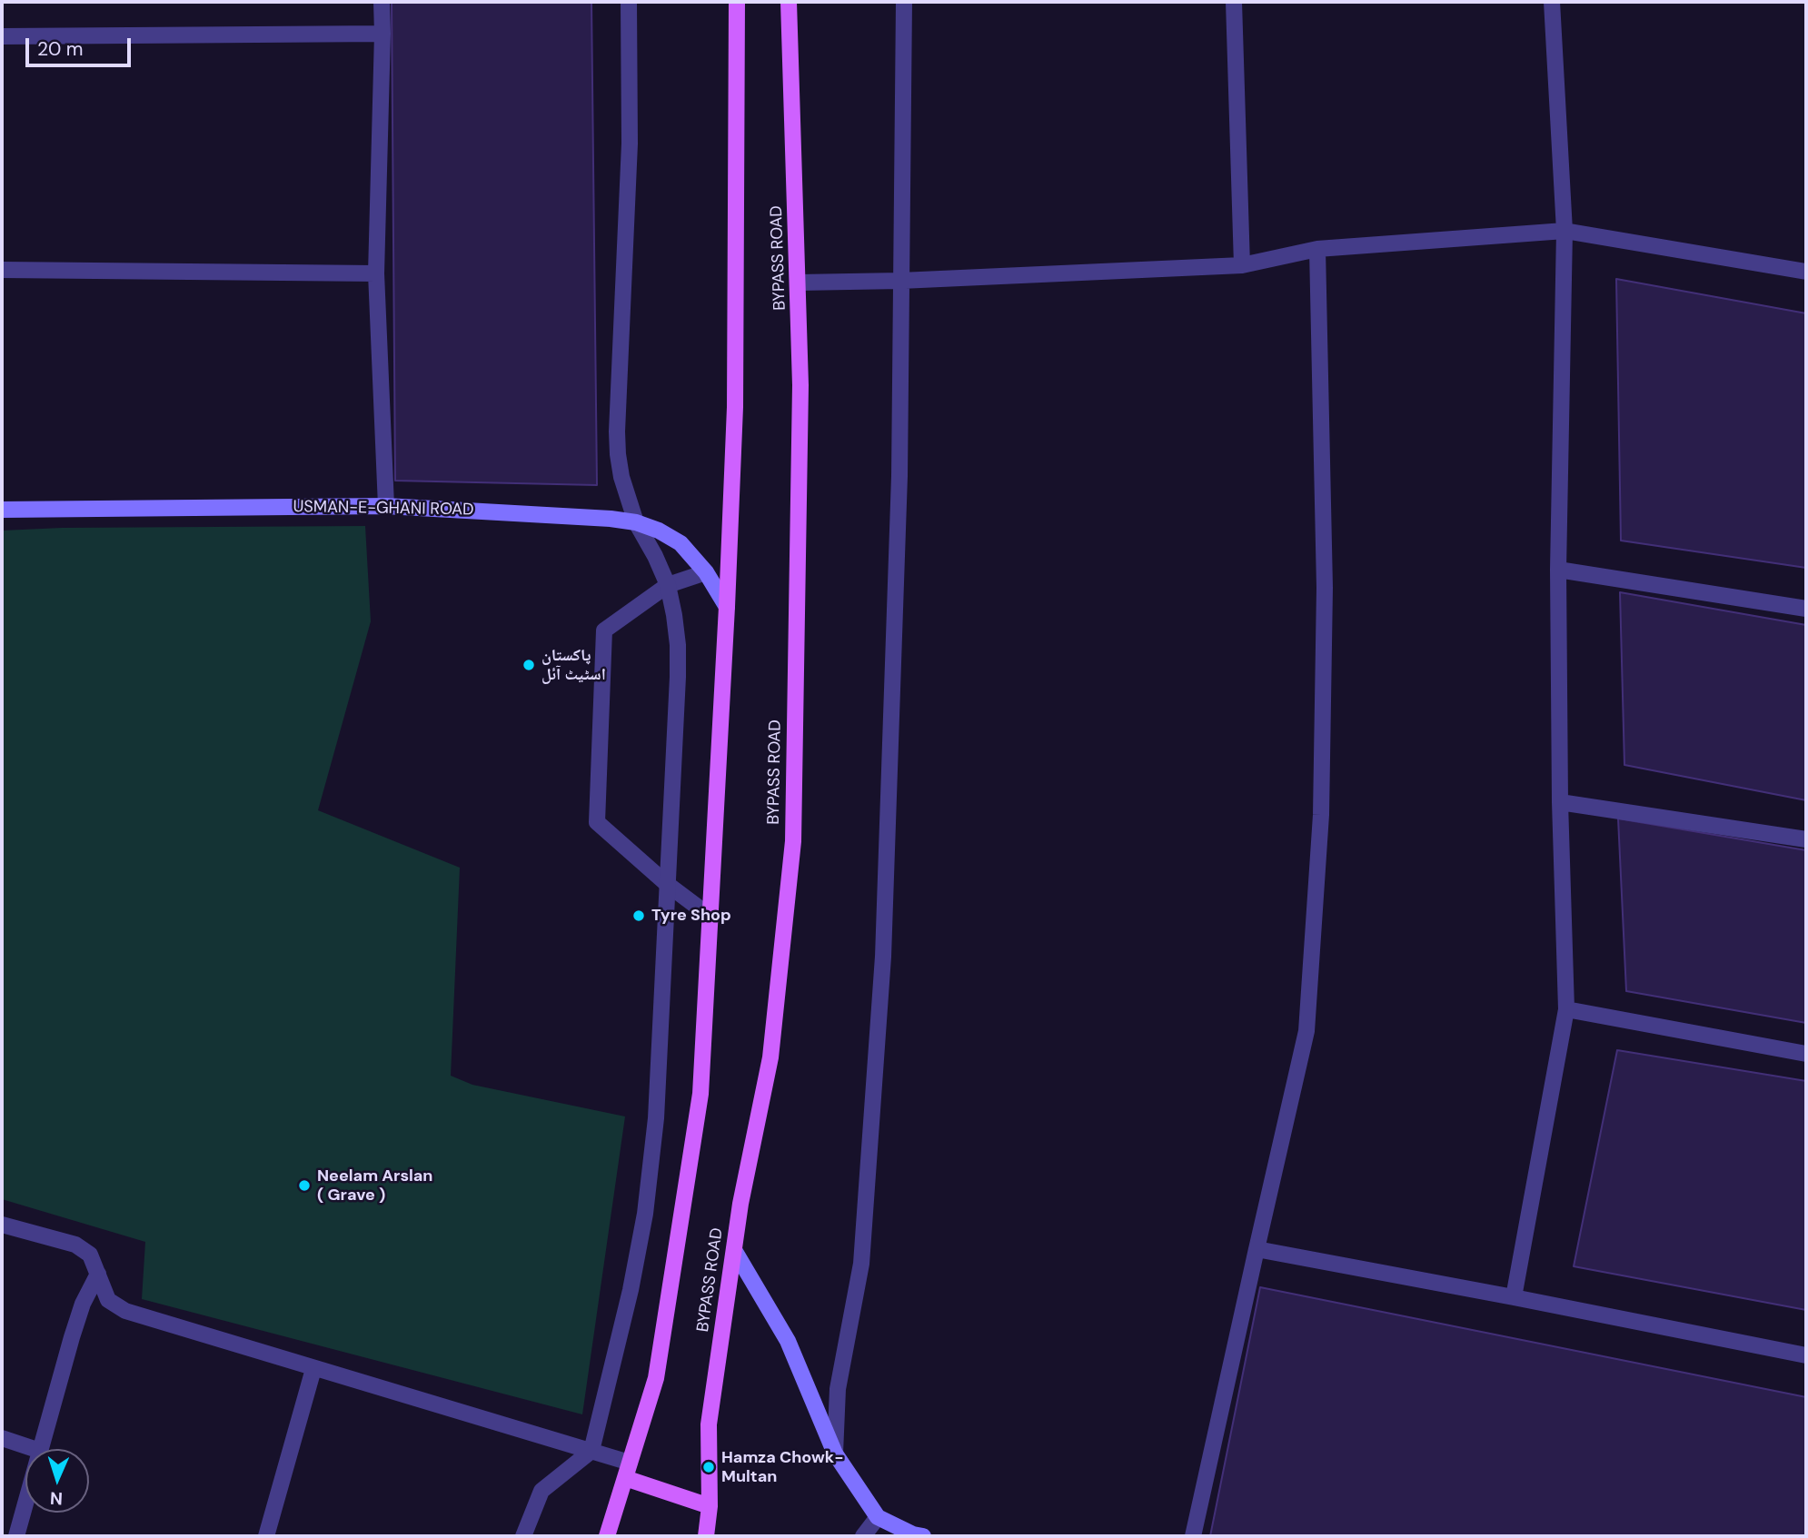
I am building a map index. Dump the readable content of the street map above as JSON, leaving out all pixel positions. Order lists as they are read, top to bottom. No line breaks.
{"streets":{"main road":["BYPASS ROAD","USMAN-E-GHANI ROAD"]},"places":["پاکستان اسٹیٹ آئل","Tyre Shop","Neelam Arslan ( Grave )","Hamza Chowk- Multan"],"scale_bar":"20 m","north":"bottom"}
